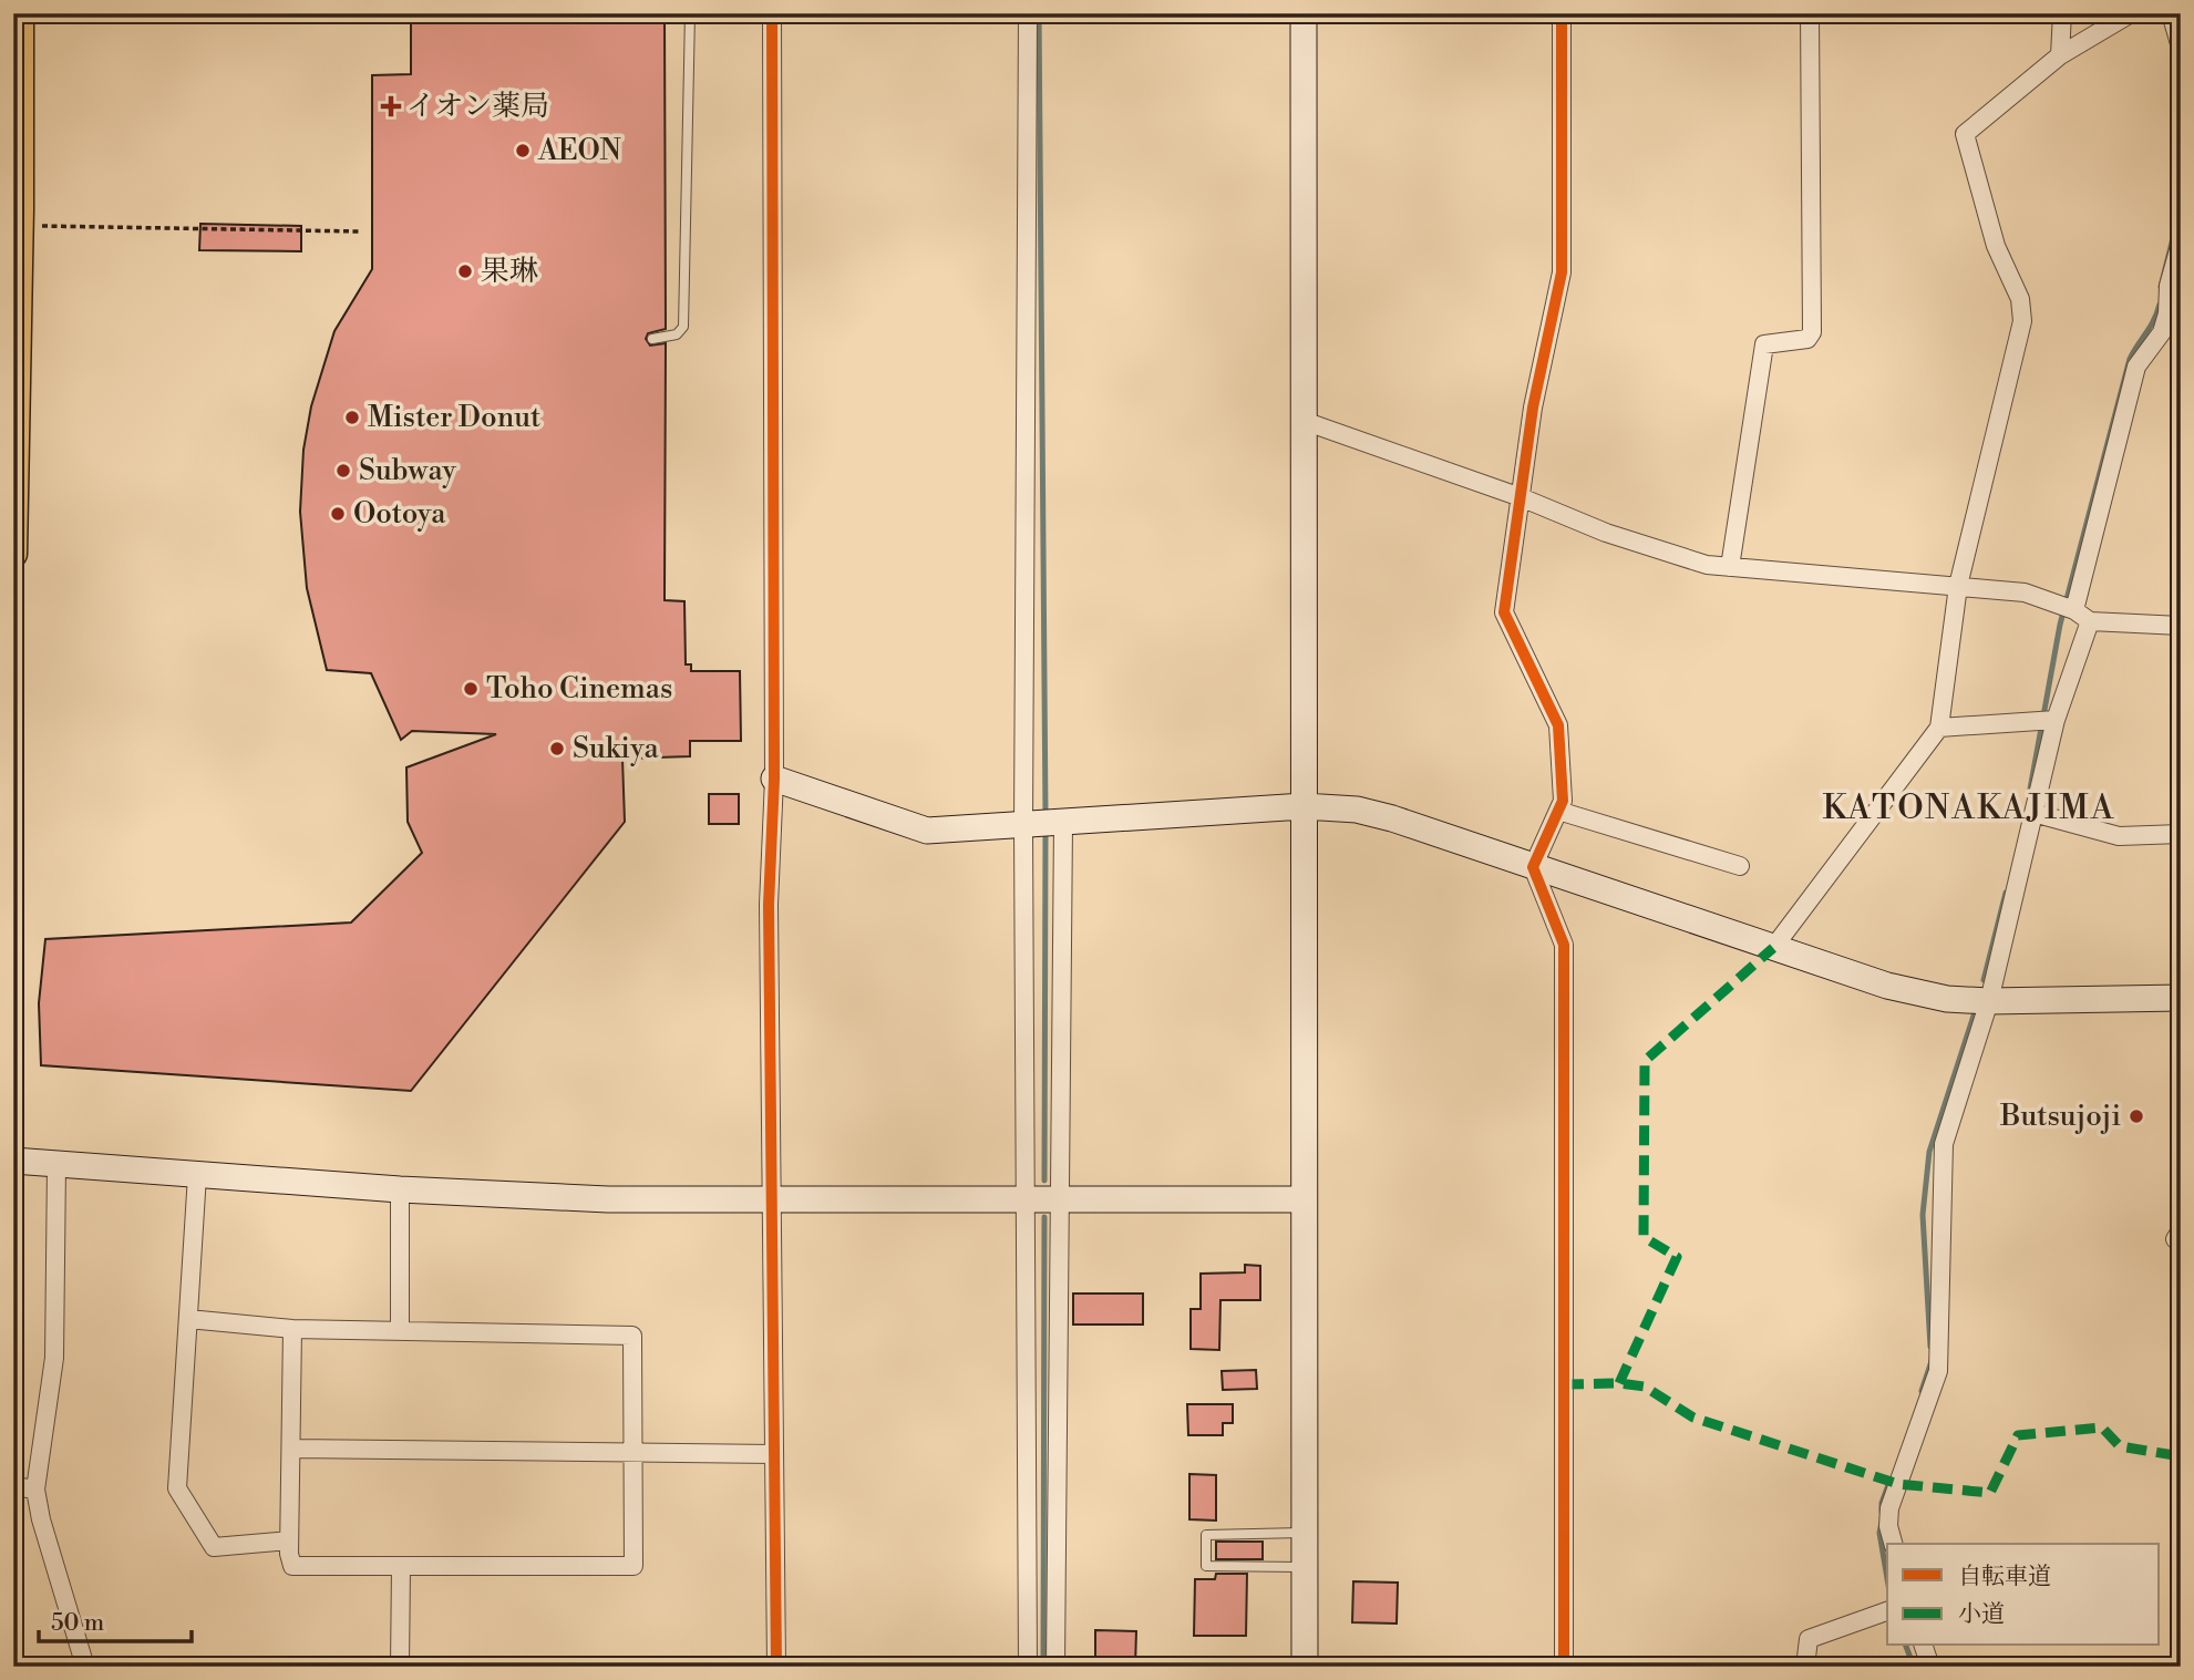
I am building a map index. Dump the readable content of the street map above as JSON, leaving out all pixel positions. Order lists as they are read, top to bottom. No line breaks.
{"districts":["KATONAKAJIMA"],"places":{"health":["イオン薬局"],"other":["AEON","果琳","Mister Donut","Subway","Ootoya","Toho Cinemas","Sukiya","Butsujoji"]},"legend":["自転車道","小道"],"scale_bar":"50 m"}
